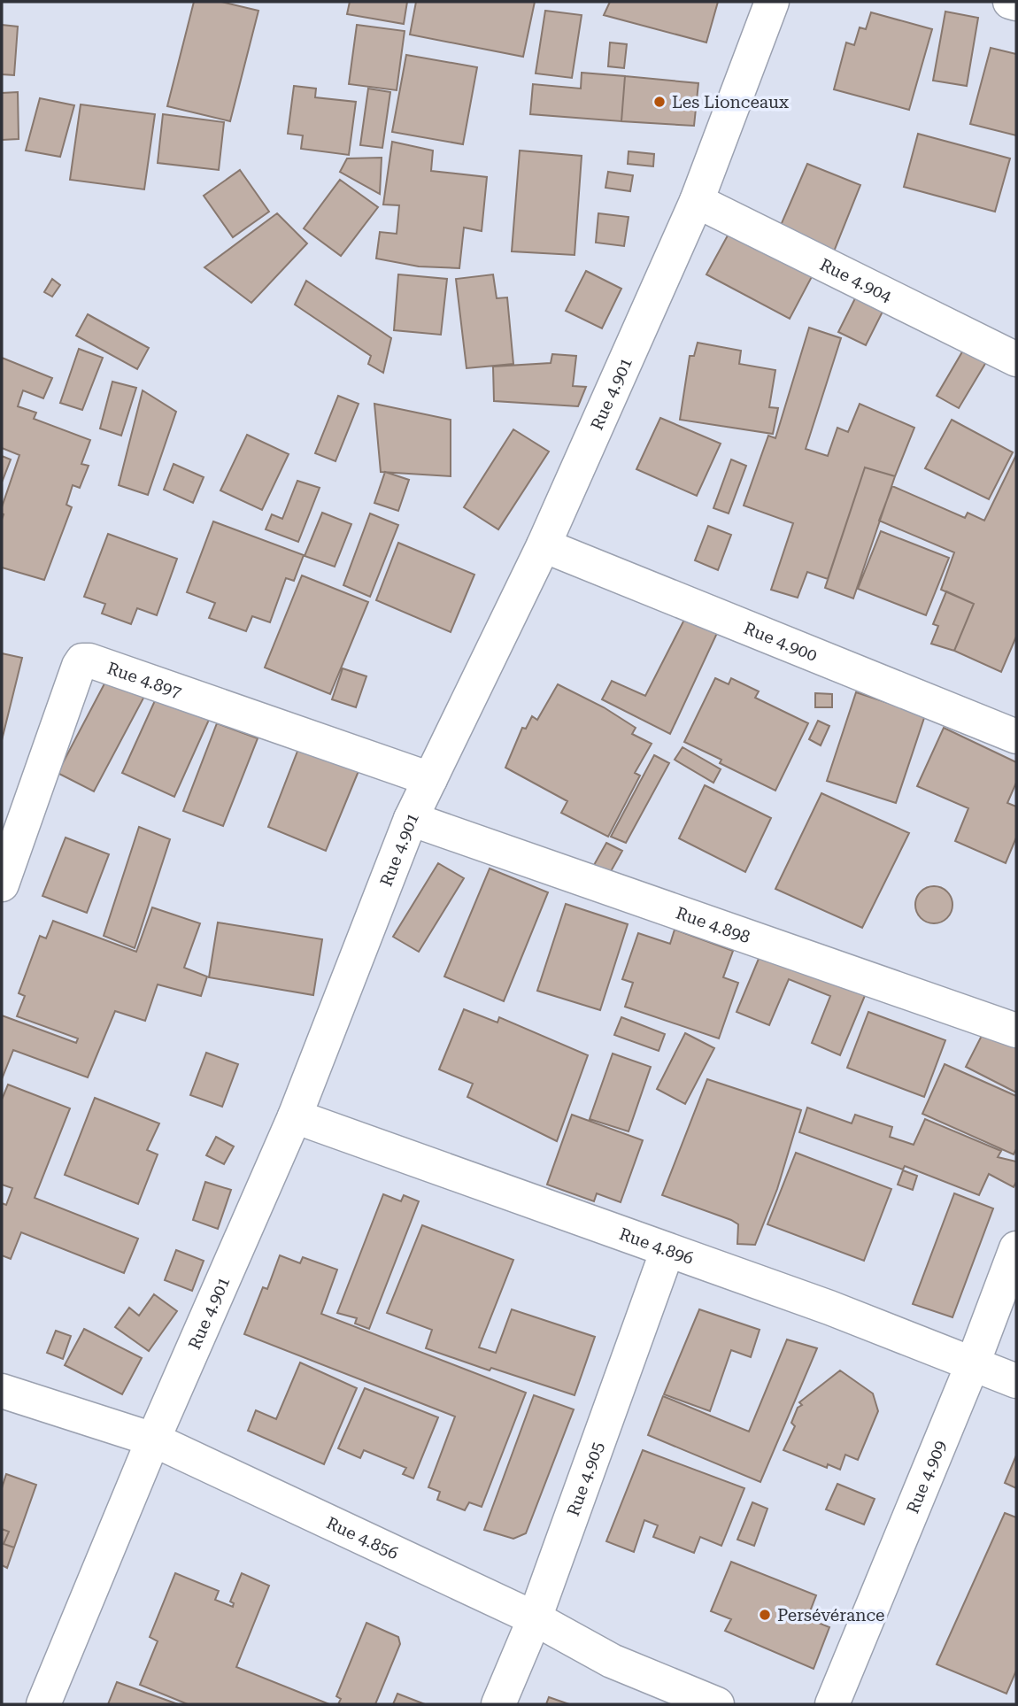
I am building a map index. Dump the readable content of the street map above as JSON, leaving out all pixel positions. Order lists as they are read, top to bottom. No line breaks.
{"streets":{"street":["Rue 4.904","Rue 4.901","Rue 4.900","Rue 4.897","Rue 4.898","Rue 4.896","Rue 4.909","Rue 4.905","Rue 4.856"]},"crossings":[["Rue 4.904","Rue 4.901"],["Rue 4.901","Rue 4.900"],["Rue 4.901","Rue 4.897"],["Rue 4.901","Rue 4.898"],["Rue 4.901","Rue 4.896"],["Rue 4.901","Rue 4.856"],["Rue 4.896","Rue 4.909"],["Rue 4.896","Rue 4.905"],["Rue 4.905","Rue 4.856"]],"places":["Les Lionceaux","Persévérance"]}
